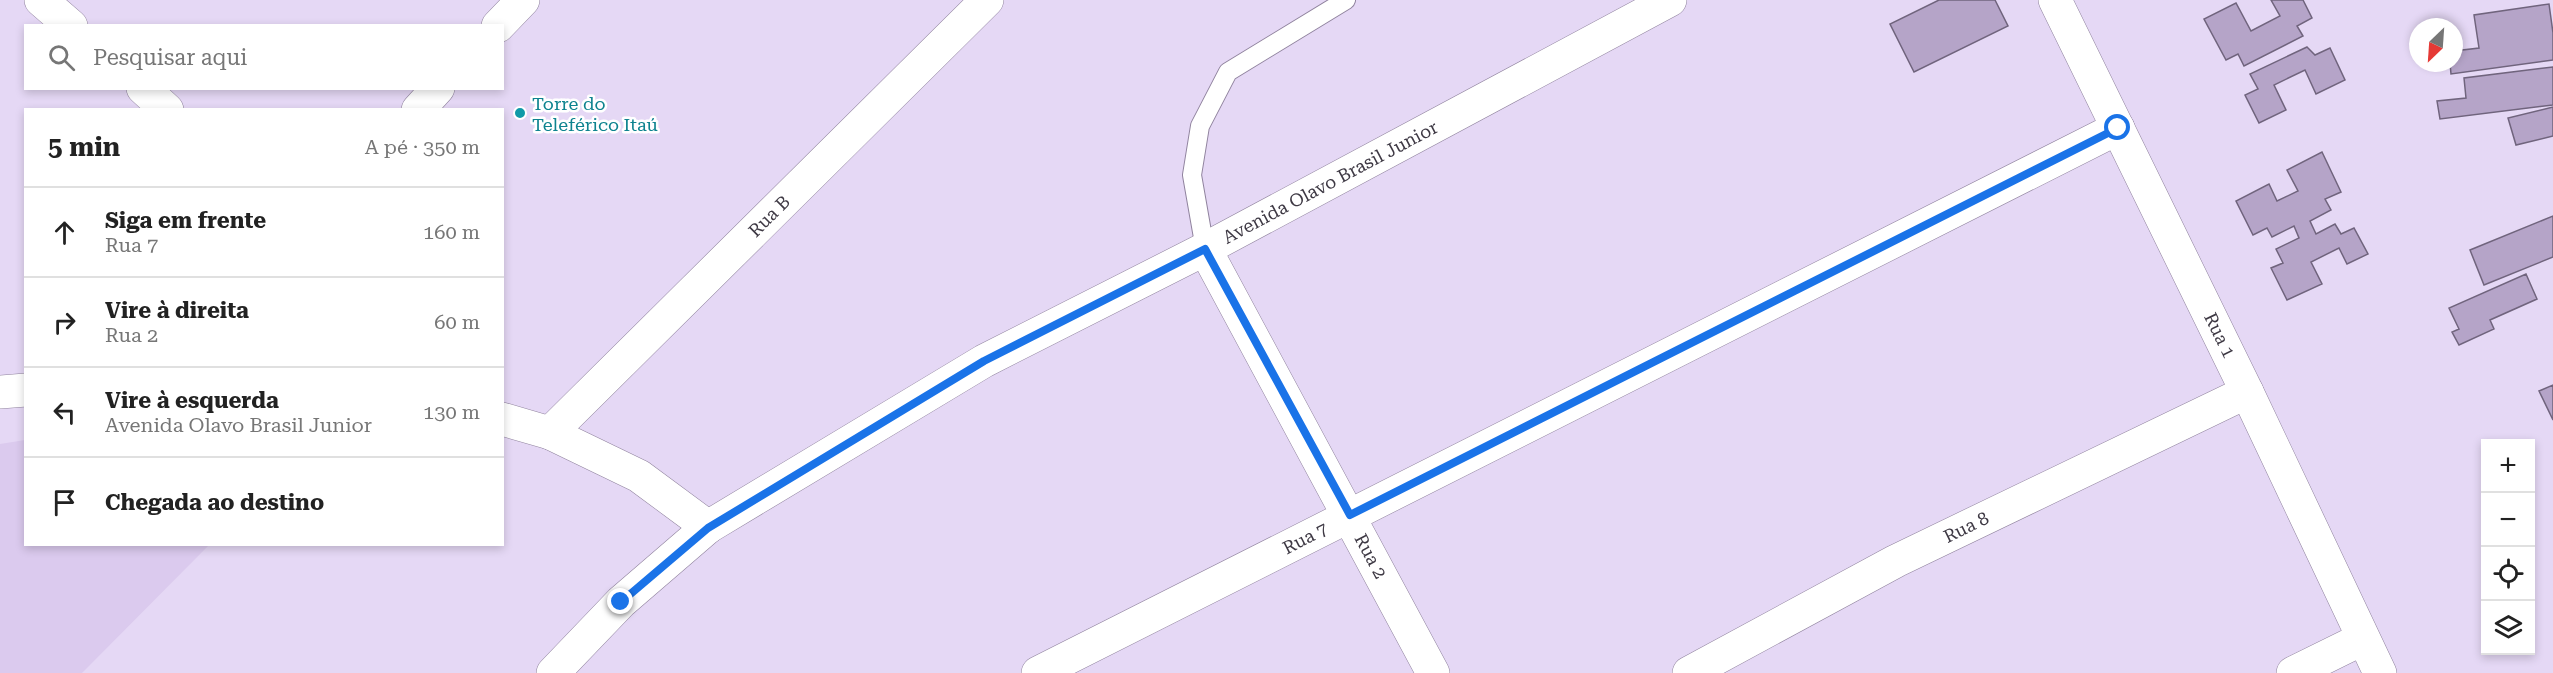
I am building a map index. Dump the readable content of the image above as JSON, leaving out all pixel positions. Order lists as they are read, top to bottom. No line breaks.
{"streets":{"street":["Avenida Olavo Brasil Junior","Rua B","Rua 1","Rua 8","Rua 7","Rua 2"]},"crossings":[["Avenida Olavo Brasil Junior","Rua 2"],["Rua 1","Rua 8"],["Rua 1","Rua 7"],["Rua 7","Rua 2"]],"places":["Torre do Teleférico Itaú"],"north":"bottom left","page":{"search":"Pesquisar aqui","heading":["5 min","A pé · 350 m"],"list":[["Siga em frente","Rua 7","160 m"],["Vire à direita","Rua 2","60 m"],["Vire à esquerda","Avenida Olavo Brasil Junior","130 m"],"Chegada ao destino"],"map_buttons":["+","−"]}}
